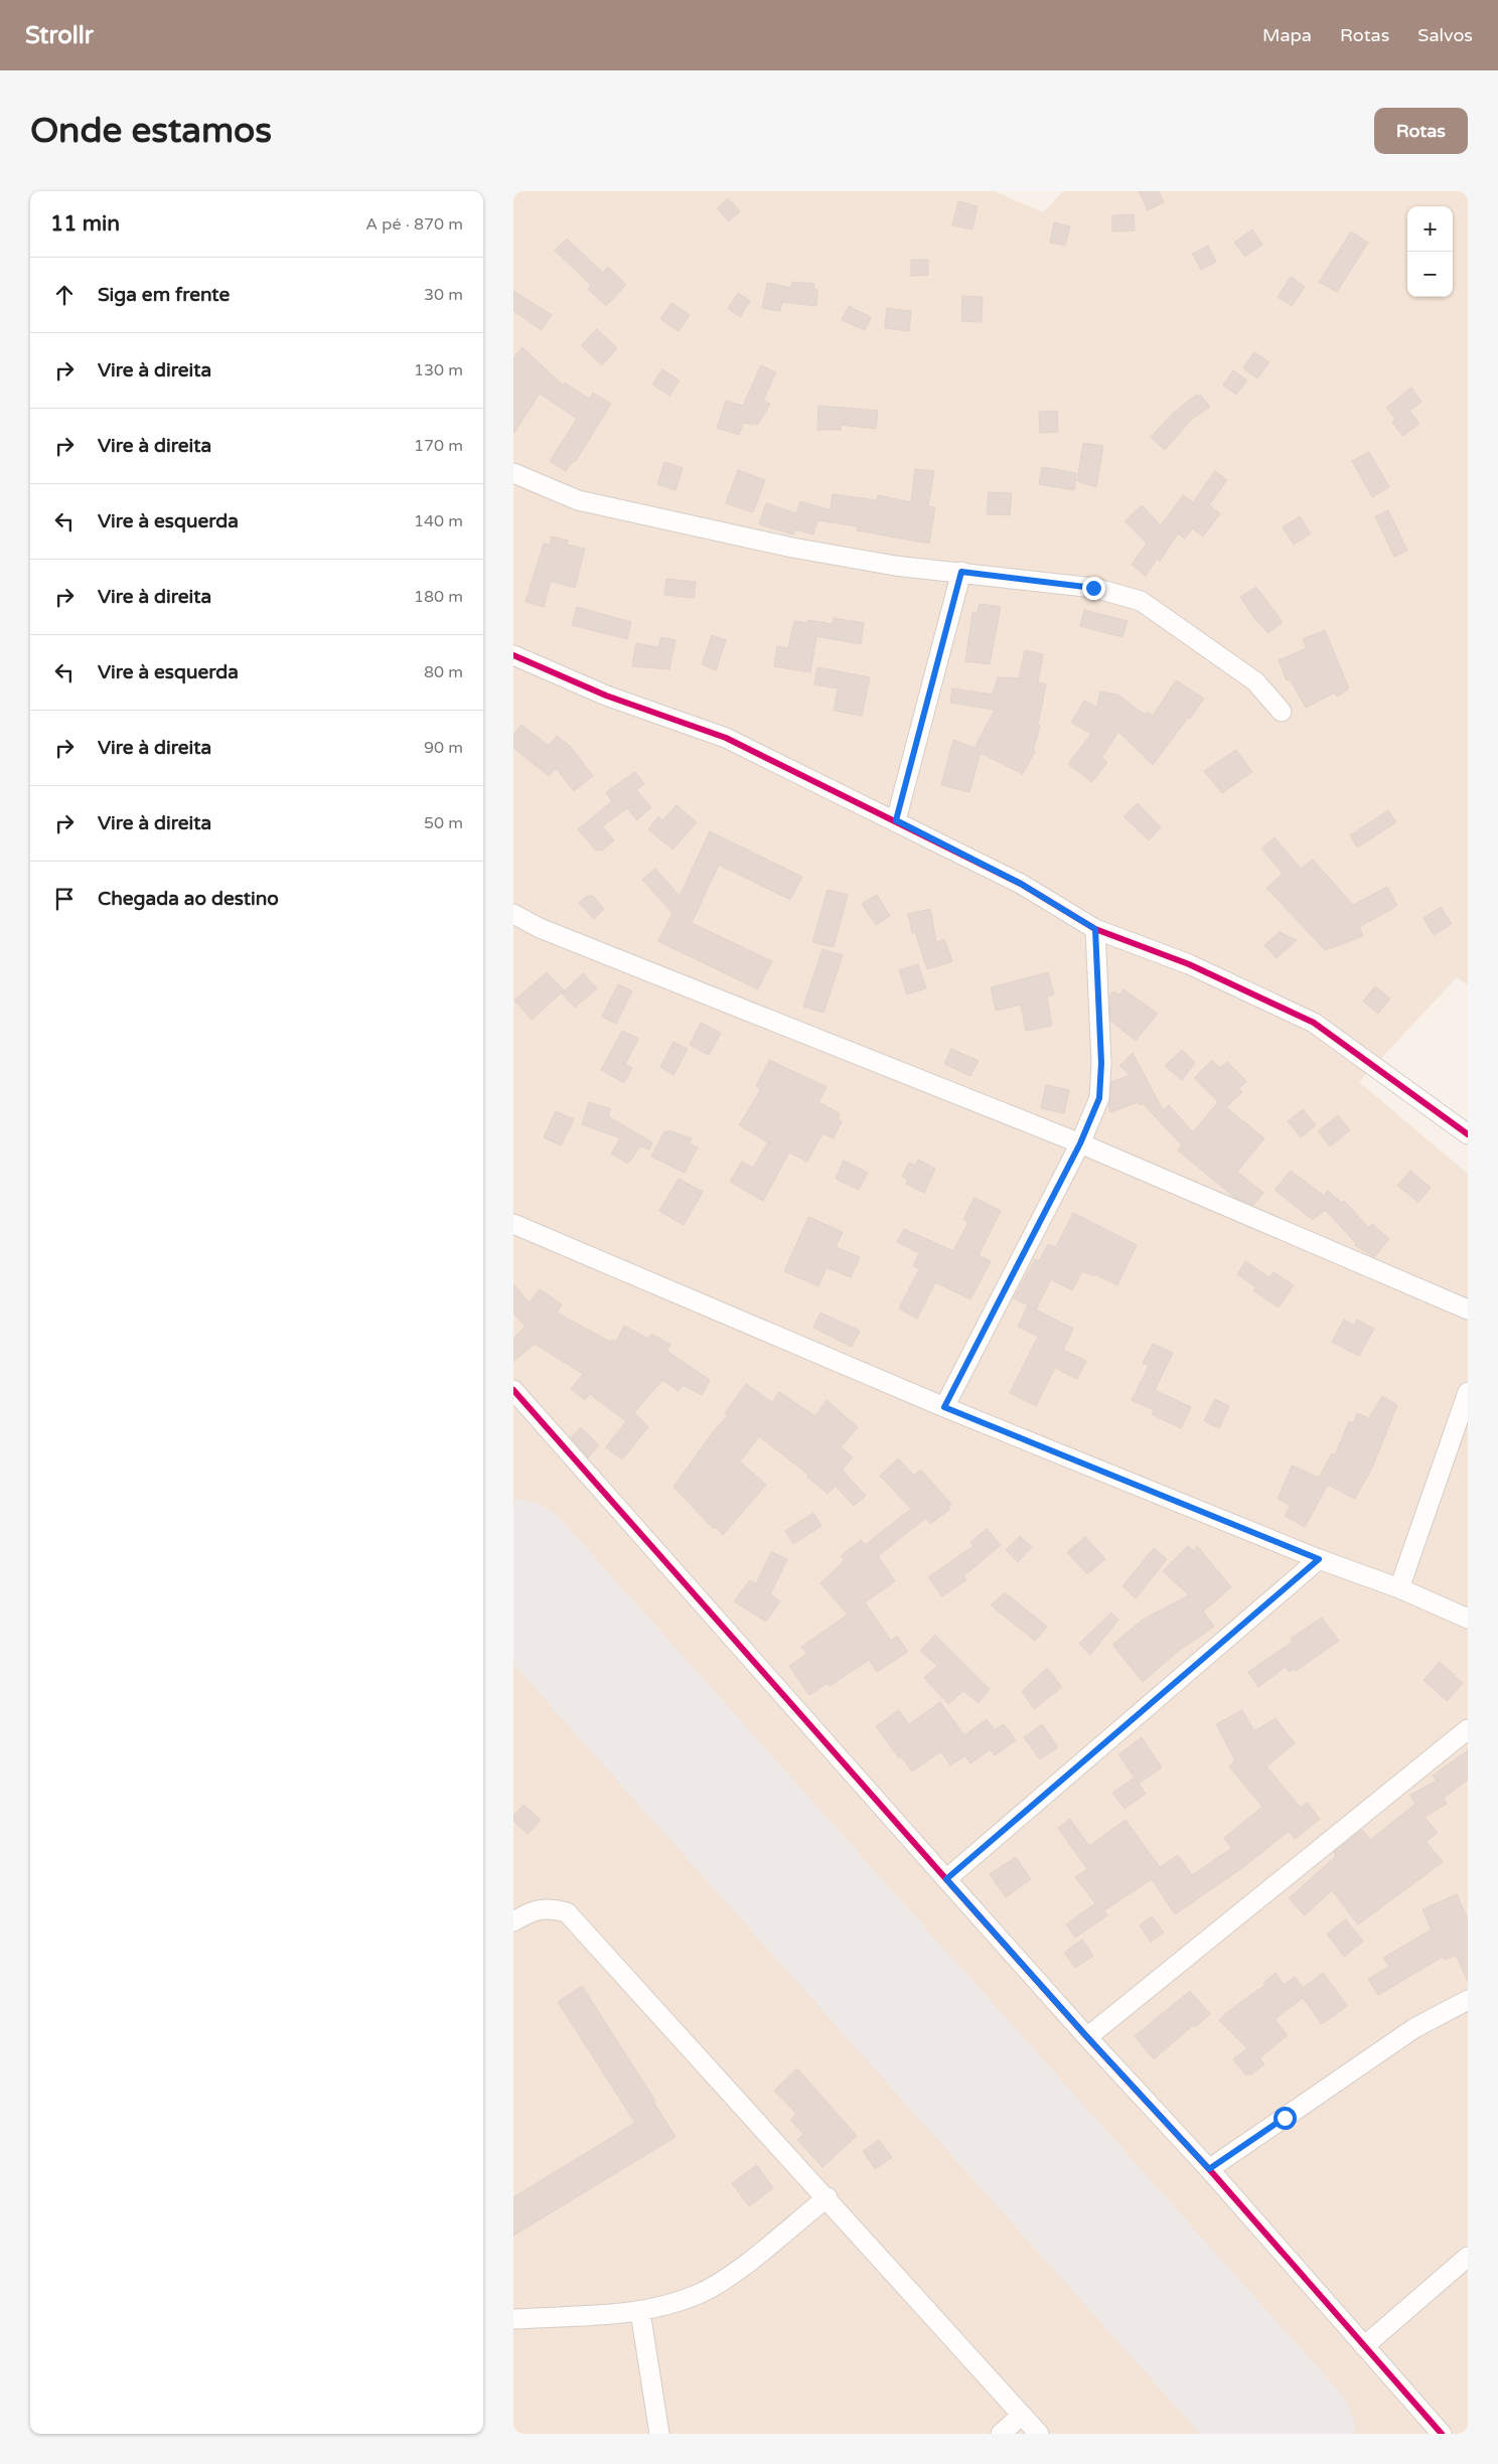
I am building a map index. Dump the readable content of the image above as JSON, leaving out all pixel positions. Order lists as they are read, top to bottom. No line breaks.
{"page":{"header":"Strollr","nav":["Mapa","Rotas","Salvos"],"buttons":"Rotas","title":"Onde estamos","heading":["11 min","A pé · 870 m"],"map_buttons":["+","−"],"list":[["Siga em frente","30 m"],["Vire à direita","130 m"],["Vire à direita","170 m"],["Vire à esquerda","140 m"],["Vire à direita","180 m"],["Vire à esquerda","80 m"],["Vire à direita","90 m"],["Vire à direita","50 m"],"Chegada ao destino"]}}
